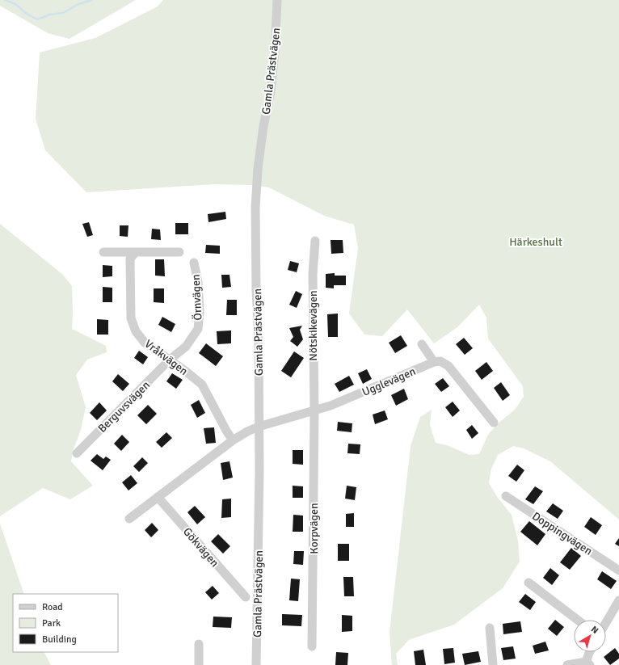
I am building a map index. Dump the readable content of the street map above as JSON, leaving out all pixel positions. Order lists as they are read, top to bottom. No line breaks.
{"streets":{"street":["Gamla Prästvägen","Örnvägen","Nötskikevägen","Vråkvägen","Ugglevägen","Berguvsvägen","Korpvägen","Doppingvägen","Gökvägen"]},"crossings":[["Gamla Prästvägen","Ugglevägen"],["Örnvägen","Vråkvägen"],["Örnvägen","Berguvsvägen"],["Nötskikevägen","Ugglevägen"],["Nötskikevägen","Korpvägen"],["Vråkvägen","Berguvsvägen"],["Ugglevägen","Korpvägen"]],"parks":["Härkeshult"],"legend":["Road","Park","Building"],"north":"top right"}
